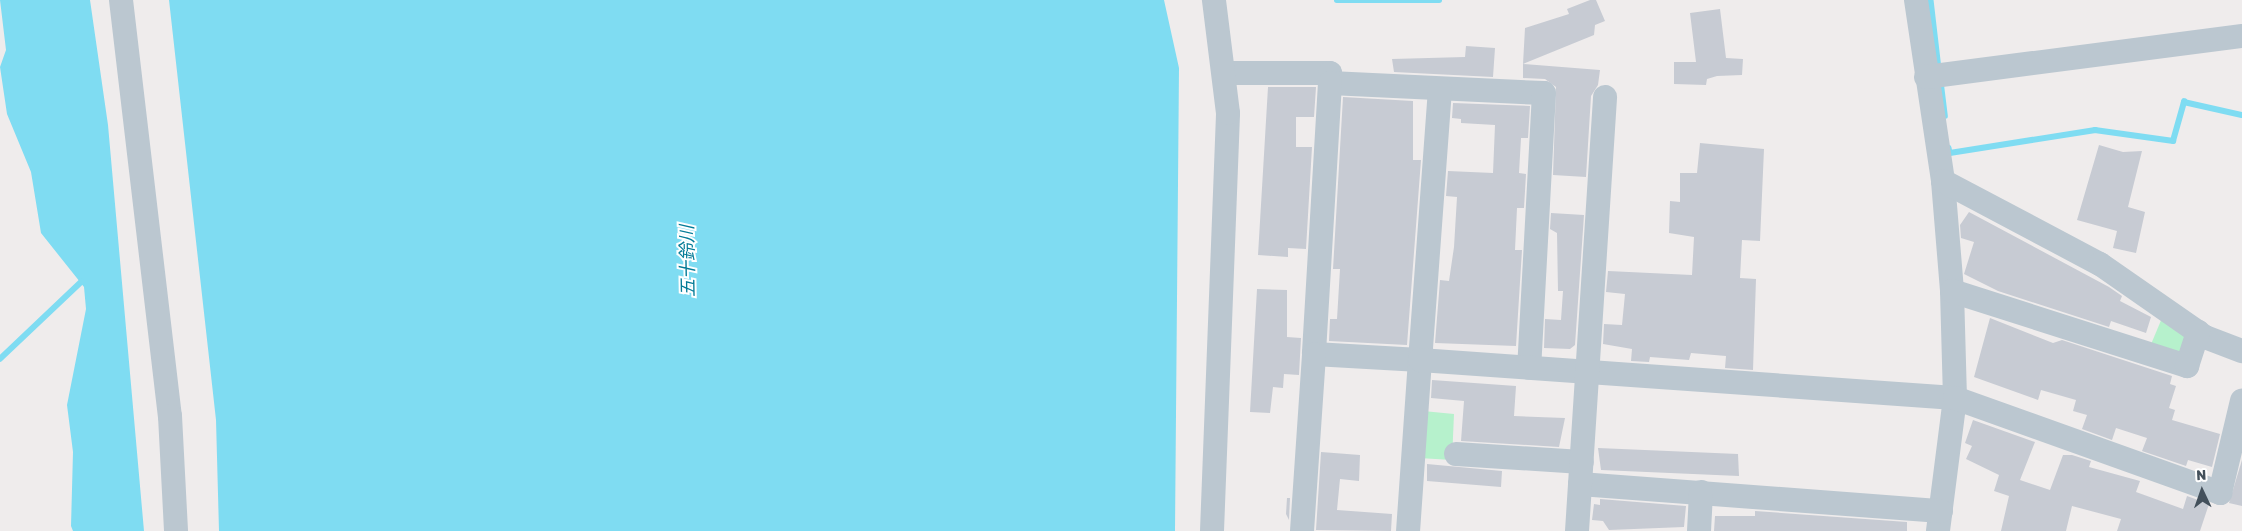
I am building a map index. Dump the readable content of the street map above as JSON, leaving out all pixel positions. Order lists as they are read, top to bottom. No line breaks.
{"water":["五十鈴川"],"north":"top"}
